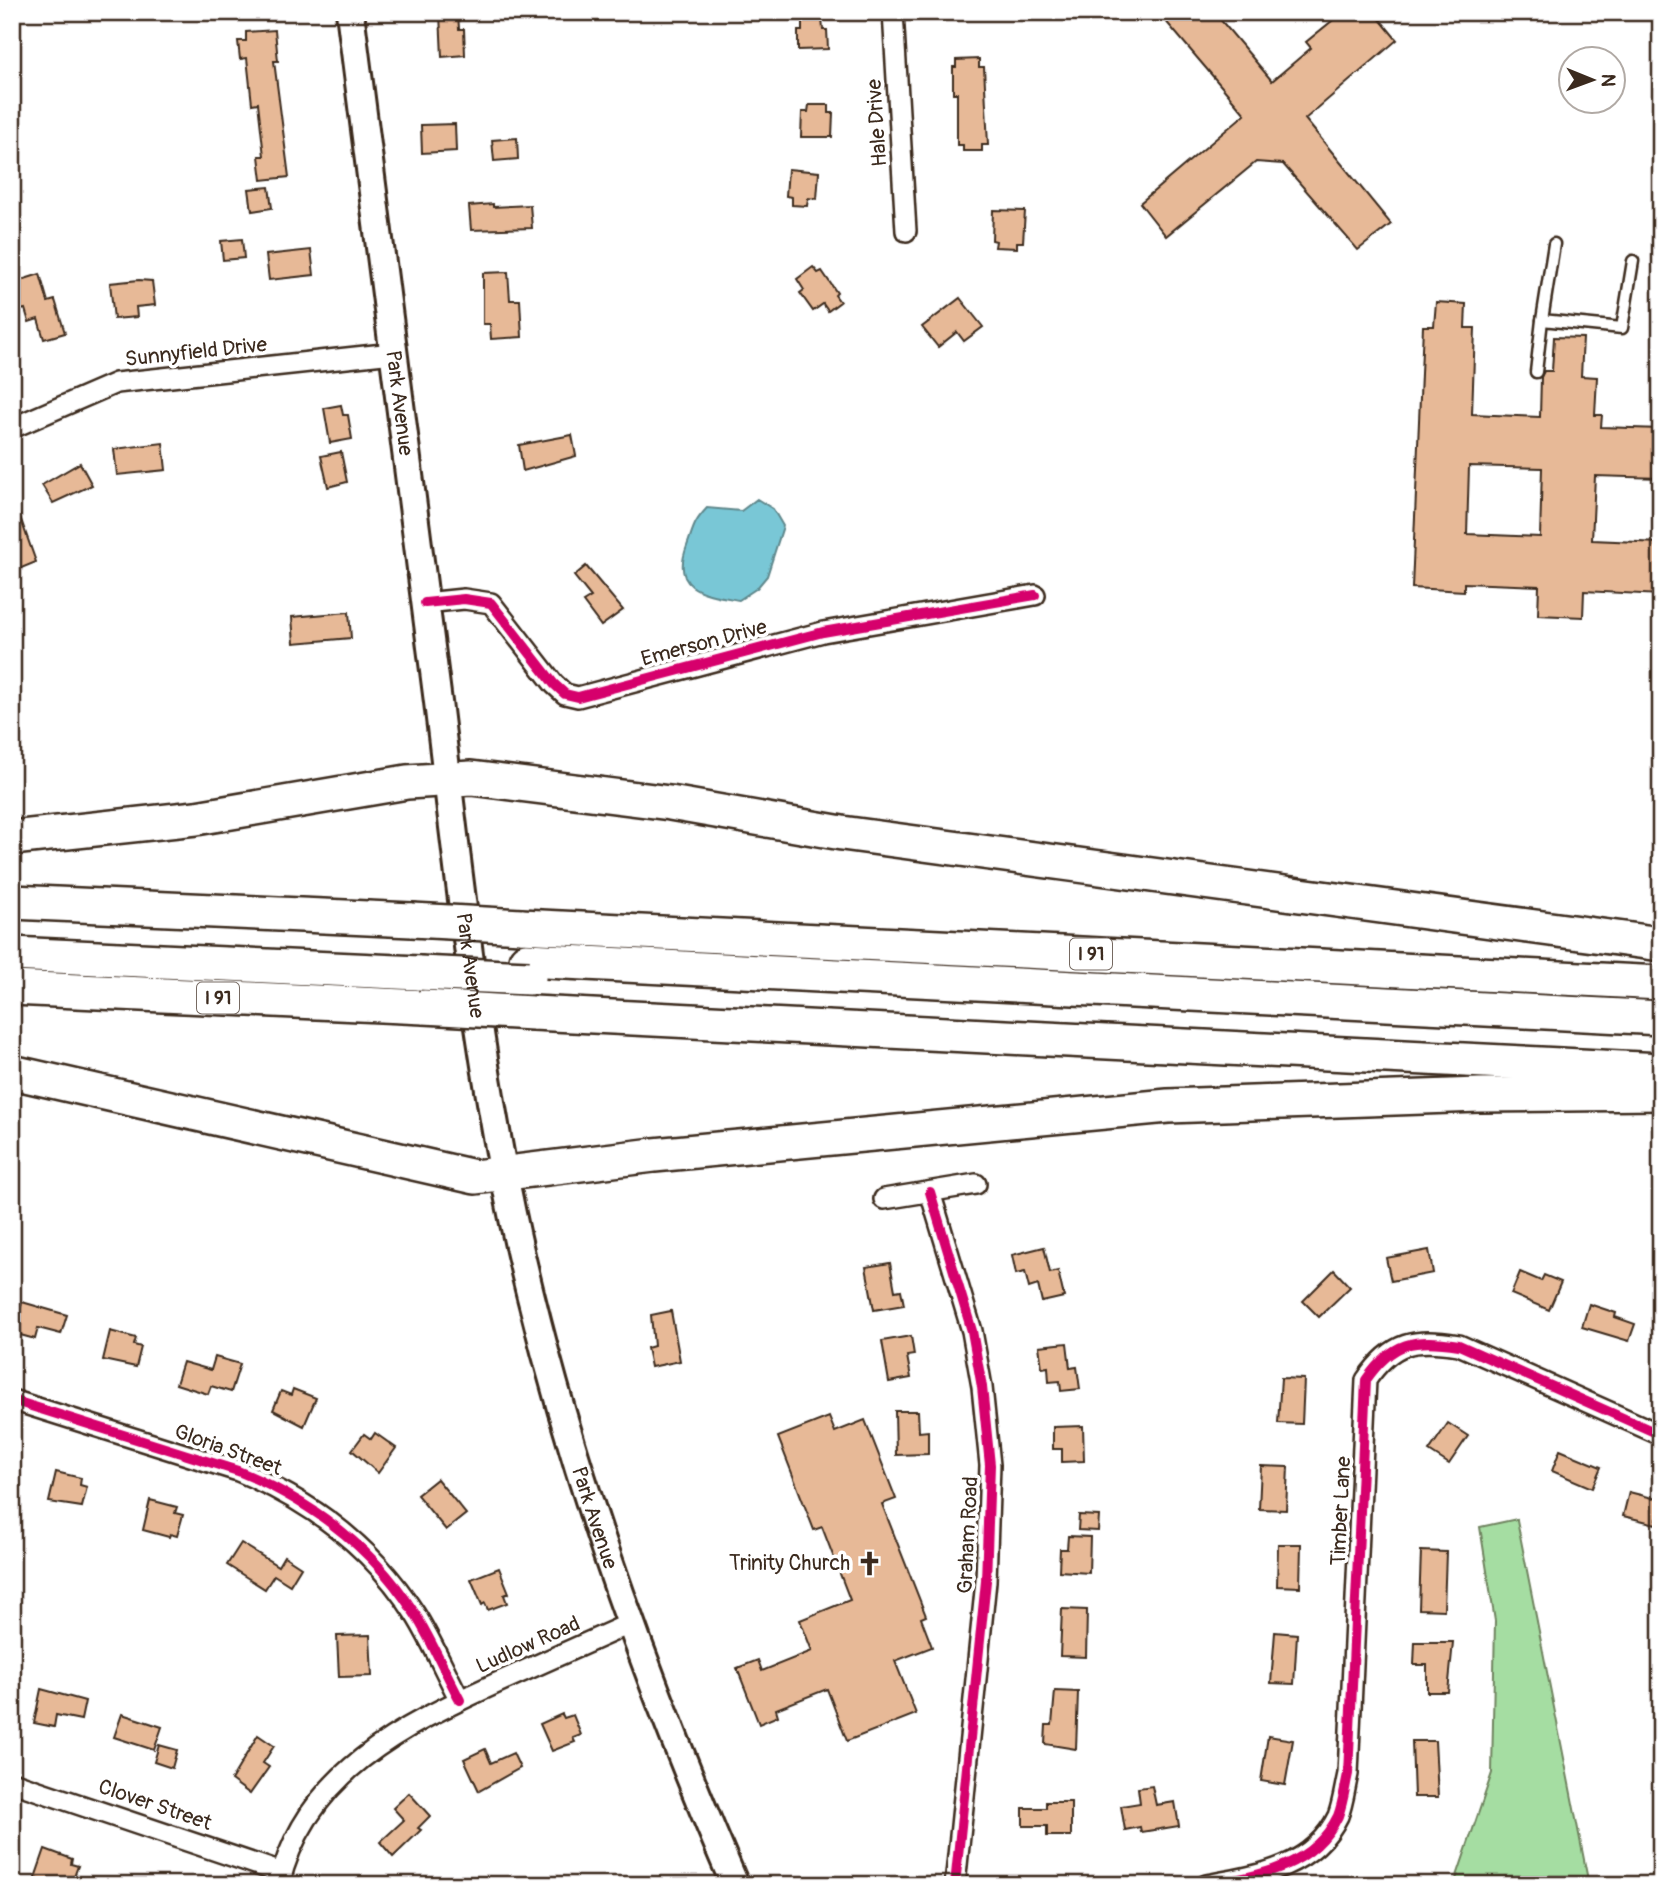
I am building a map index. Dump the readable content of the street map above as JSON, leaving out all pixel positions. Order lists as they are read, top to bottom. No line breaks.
{"streets":{"highway":["I 91"],"main road":["Park Avenue"],"street":["Hale Drive","Sunnyfield Drive","Emerson Drive","Gloria Street","Timber Lane","Graham Road","Ludlow Road","Clover Street"]},"crossings":[["Sunnyfield Drive","Park Avenue"],["Park Avenue","Emerson Drive"],["Park Avenue","Ludlow Road"],["Gloria Street","Ludlow Road"],["Ludlow Road","Clover Street"]],"places":{"church":["Trinity Church"]},"north":"right"}
